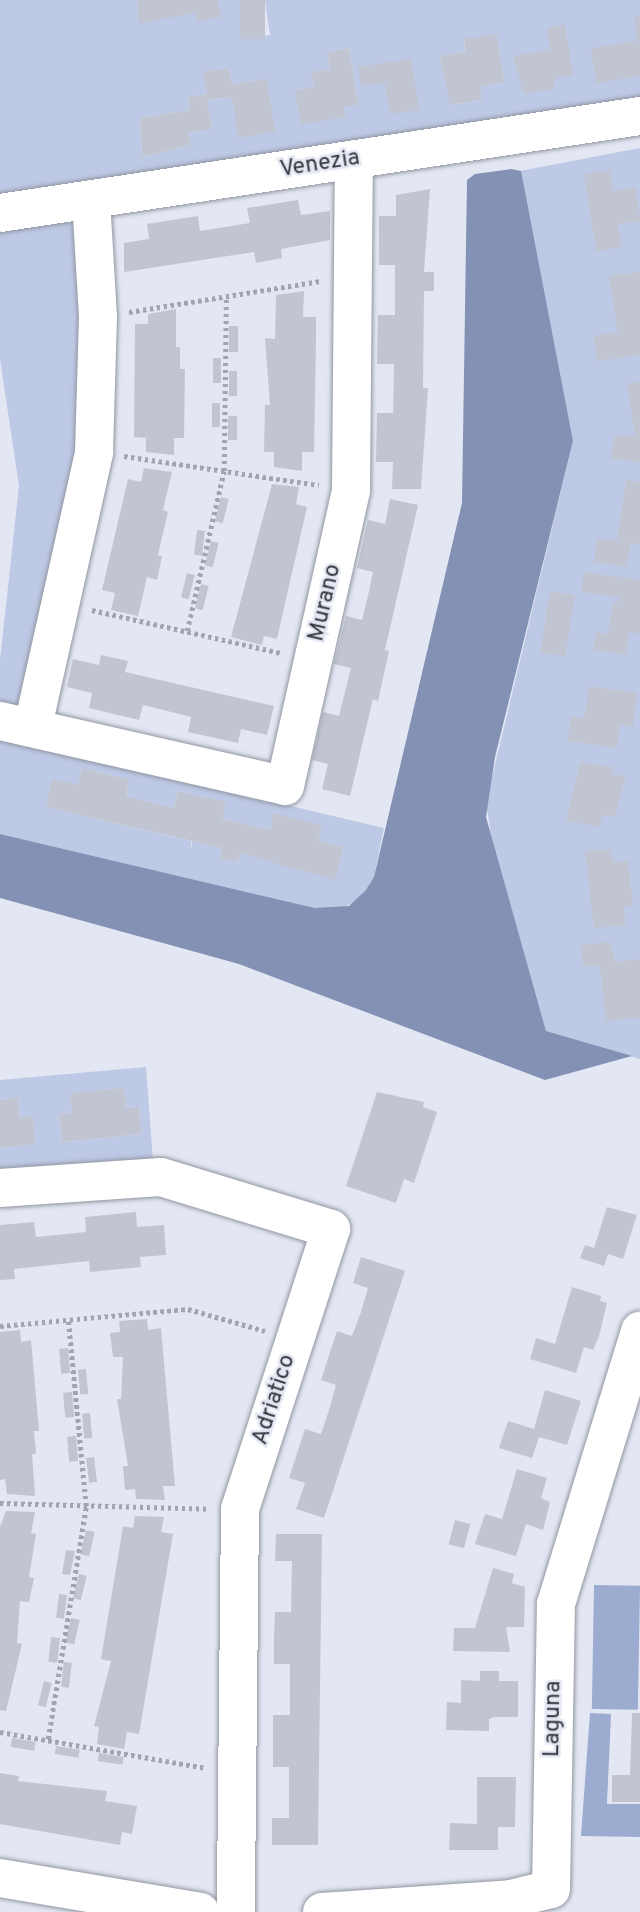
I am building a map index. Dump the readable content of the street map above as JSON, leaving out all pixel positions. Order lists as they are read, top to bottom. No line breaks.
{"streets":{"street":["Venezia","Murano","Adriatico","Laguna"]},"crossings":[["Venezia","Murano"]]}
